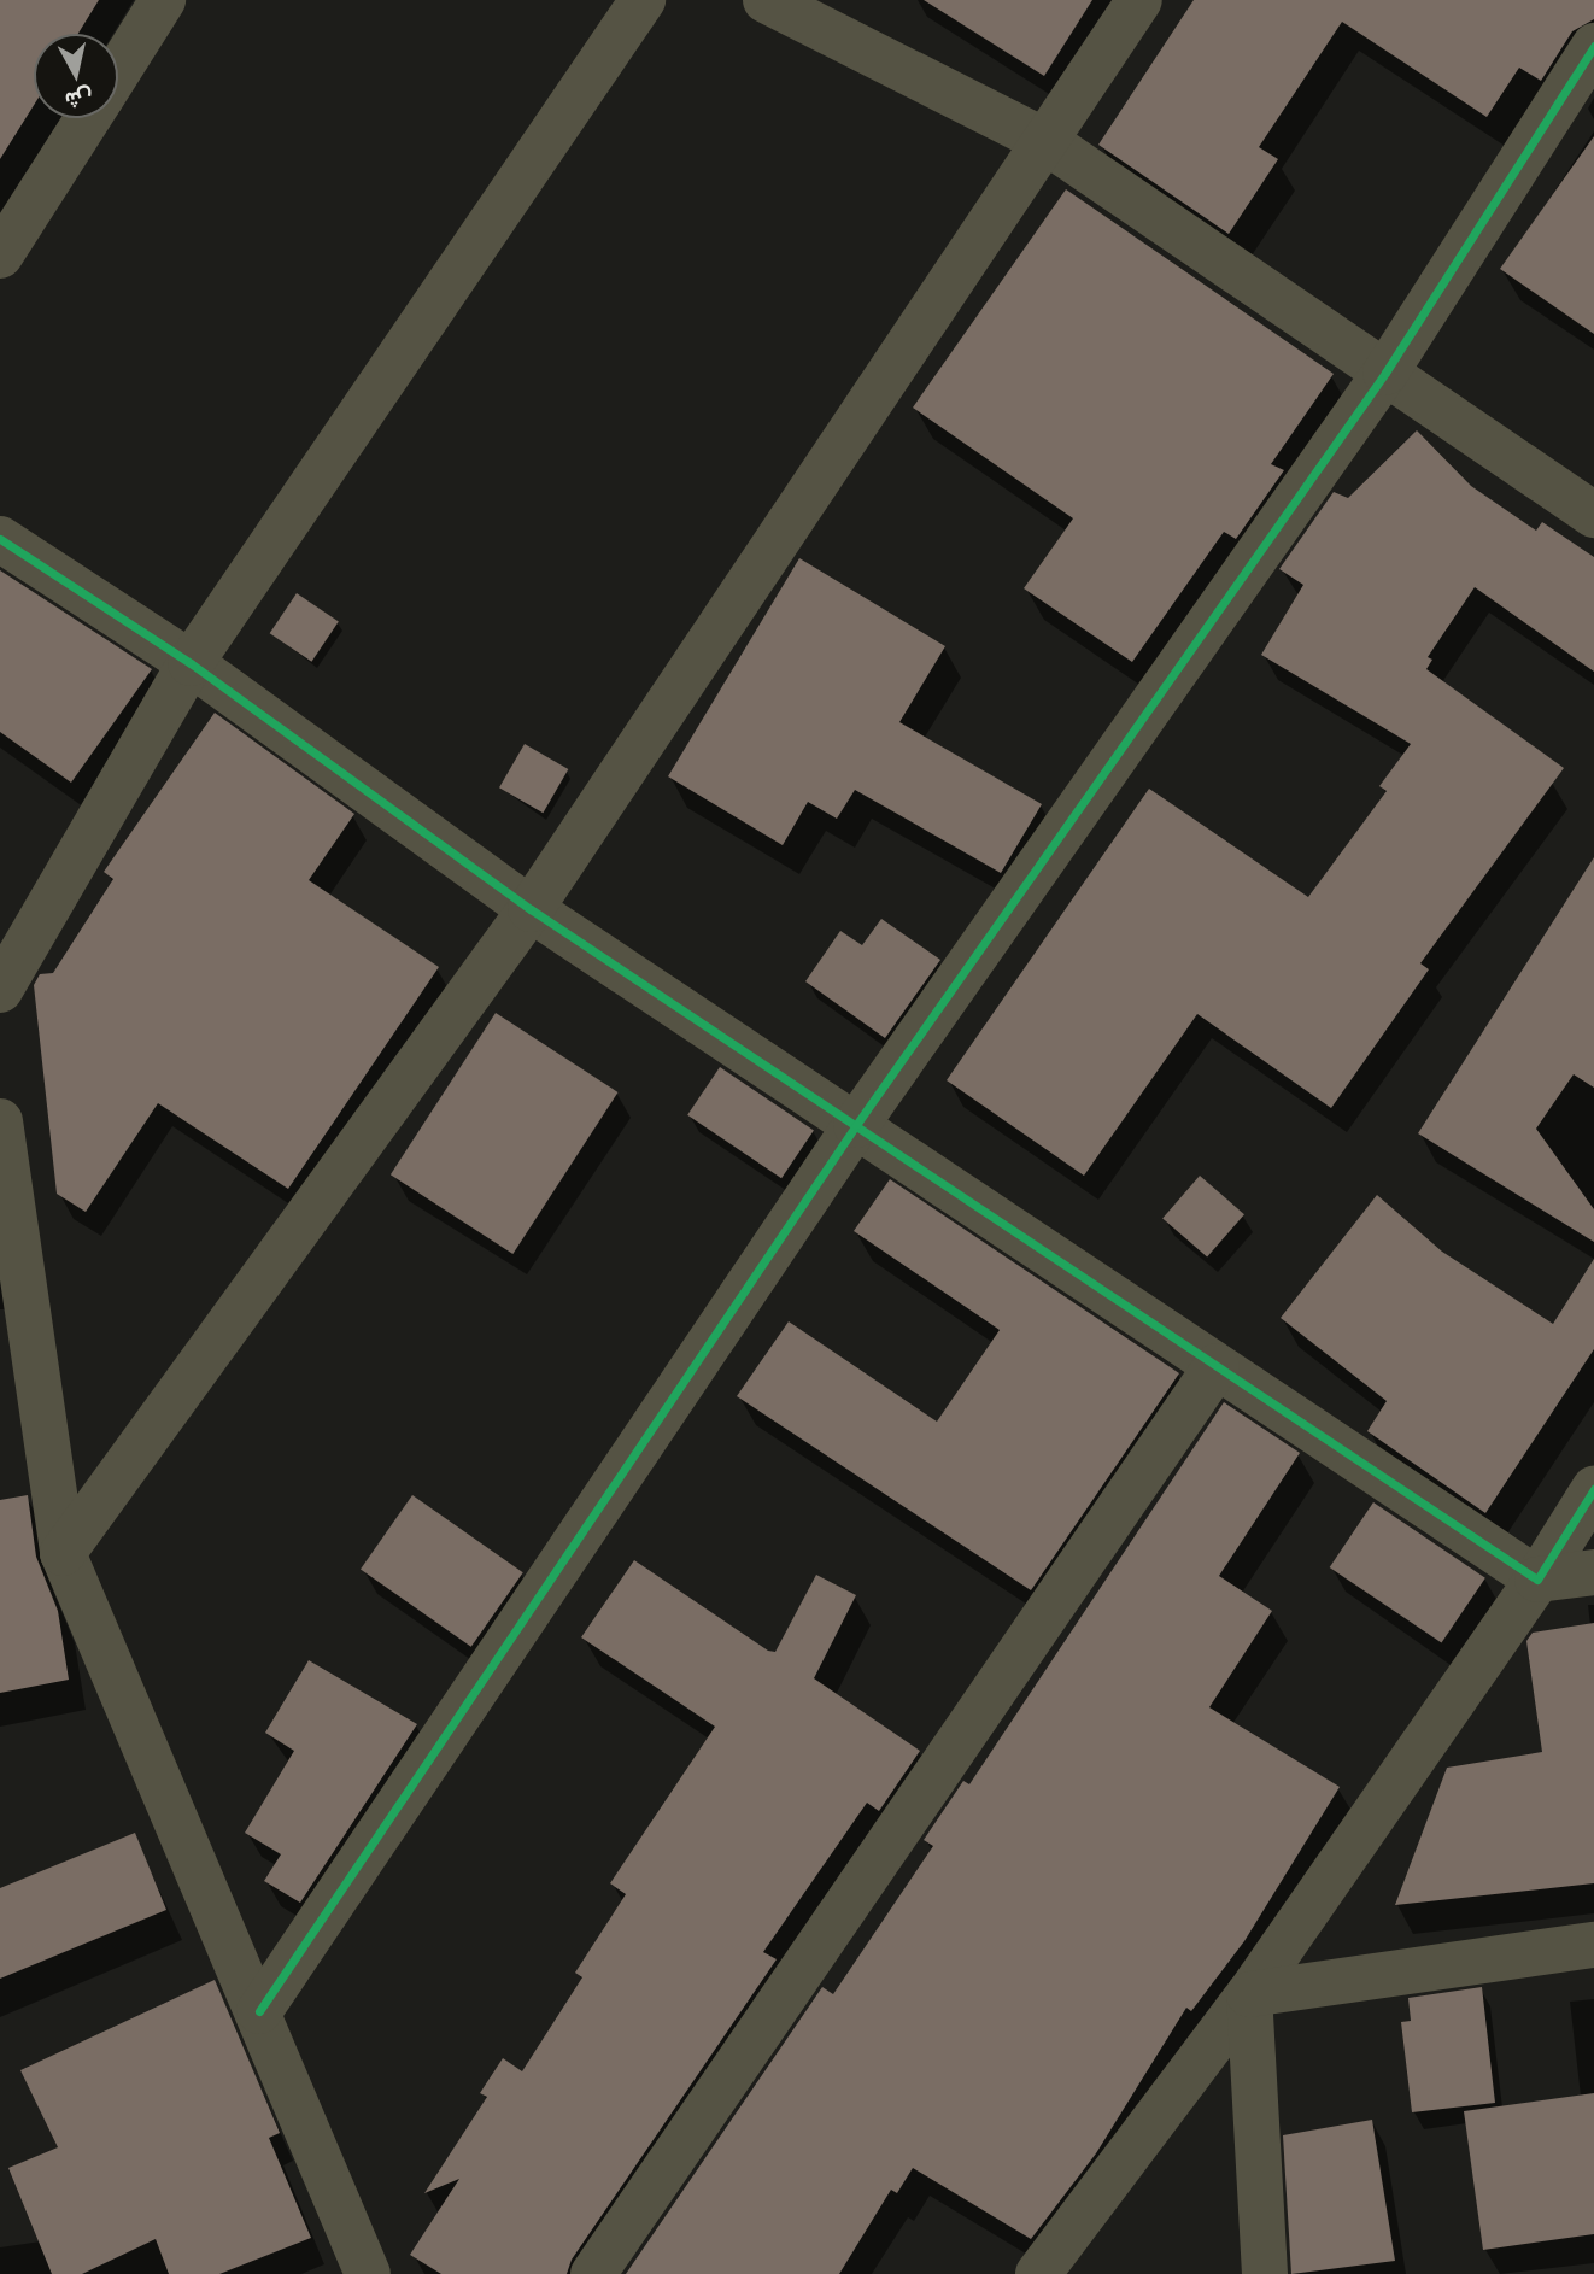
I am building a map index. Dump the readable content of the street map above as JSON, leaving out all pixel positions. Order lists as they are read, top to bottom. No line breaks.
{"north":"bottom"}
